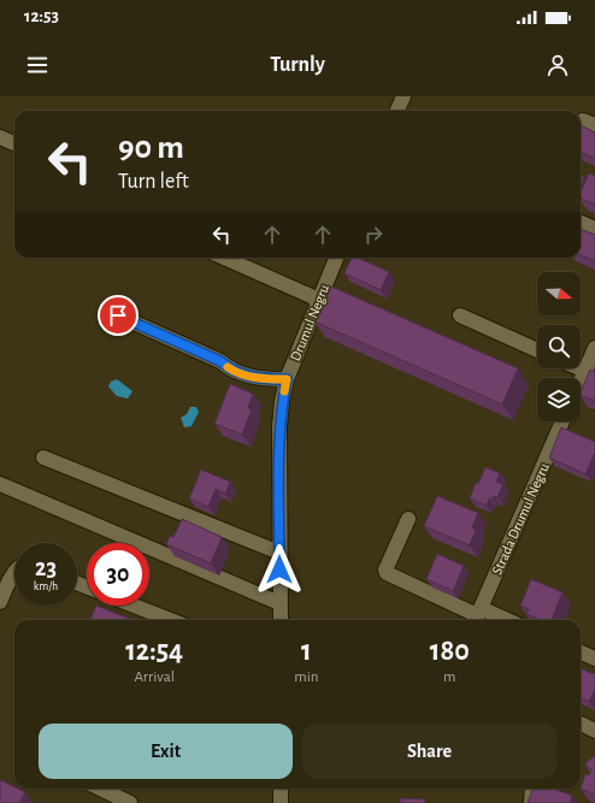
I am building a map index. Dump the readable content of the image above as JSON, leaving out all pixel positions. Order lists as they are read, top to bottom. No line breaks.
{"streets":{"street":["Drumul Negru","Strada Drumul Negru"]},"north":"right","page":{"status":"12:53","header":"Turnly","turn":["90 m","Turn left"],"speed":"23 km/h","limit":"30","eta":["12:54","Arrival","1","min","180","m"],"buttons":["Exit","Share"]}}
